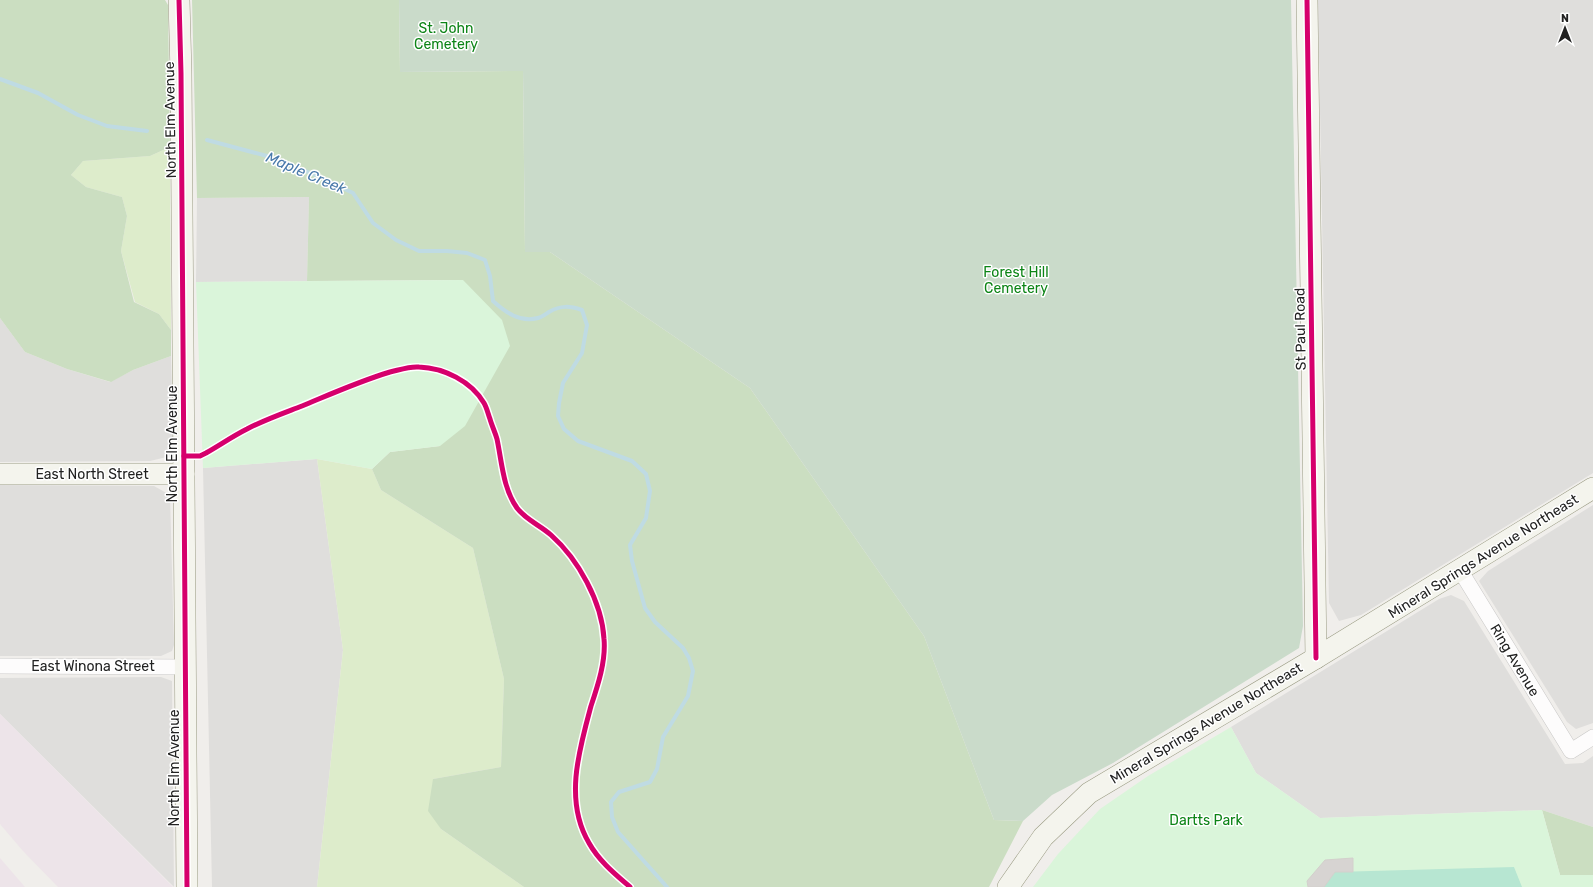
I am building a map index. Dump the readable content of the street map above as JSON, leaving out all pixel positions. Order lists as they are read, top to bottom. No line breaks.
{"streets":{"street":["North Elm Avenue","St Paul Road","East North Street","Mineral Springs Avenue Northeast","Ring Avenue","East Winona Street"]},"crossings":[["North Elm Avenue","East North Street"],["North Elm Avenue","East Winona Street"],["St Paul Road","Mineral Springs Avenue Northeast"],["Mineral Springs Avenue Northeast","Ring Avenue"]],"water":["Maple Creek"],"parks":["St. John Cemetery","Forest Hill Cemetery","Dartts Park"],"north":"top"}
